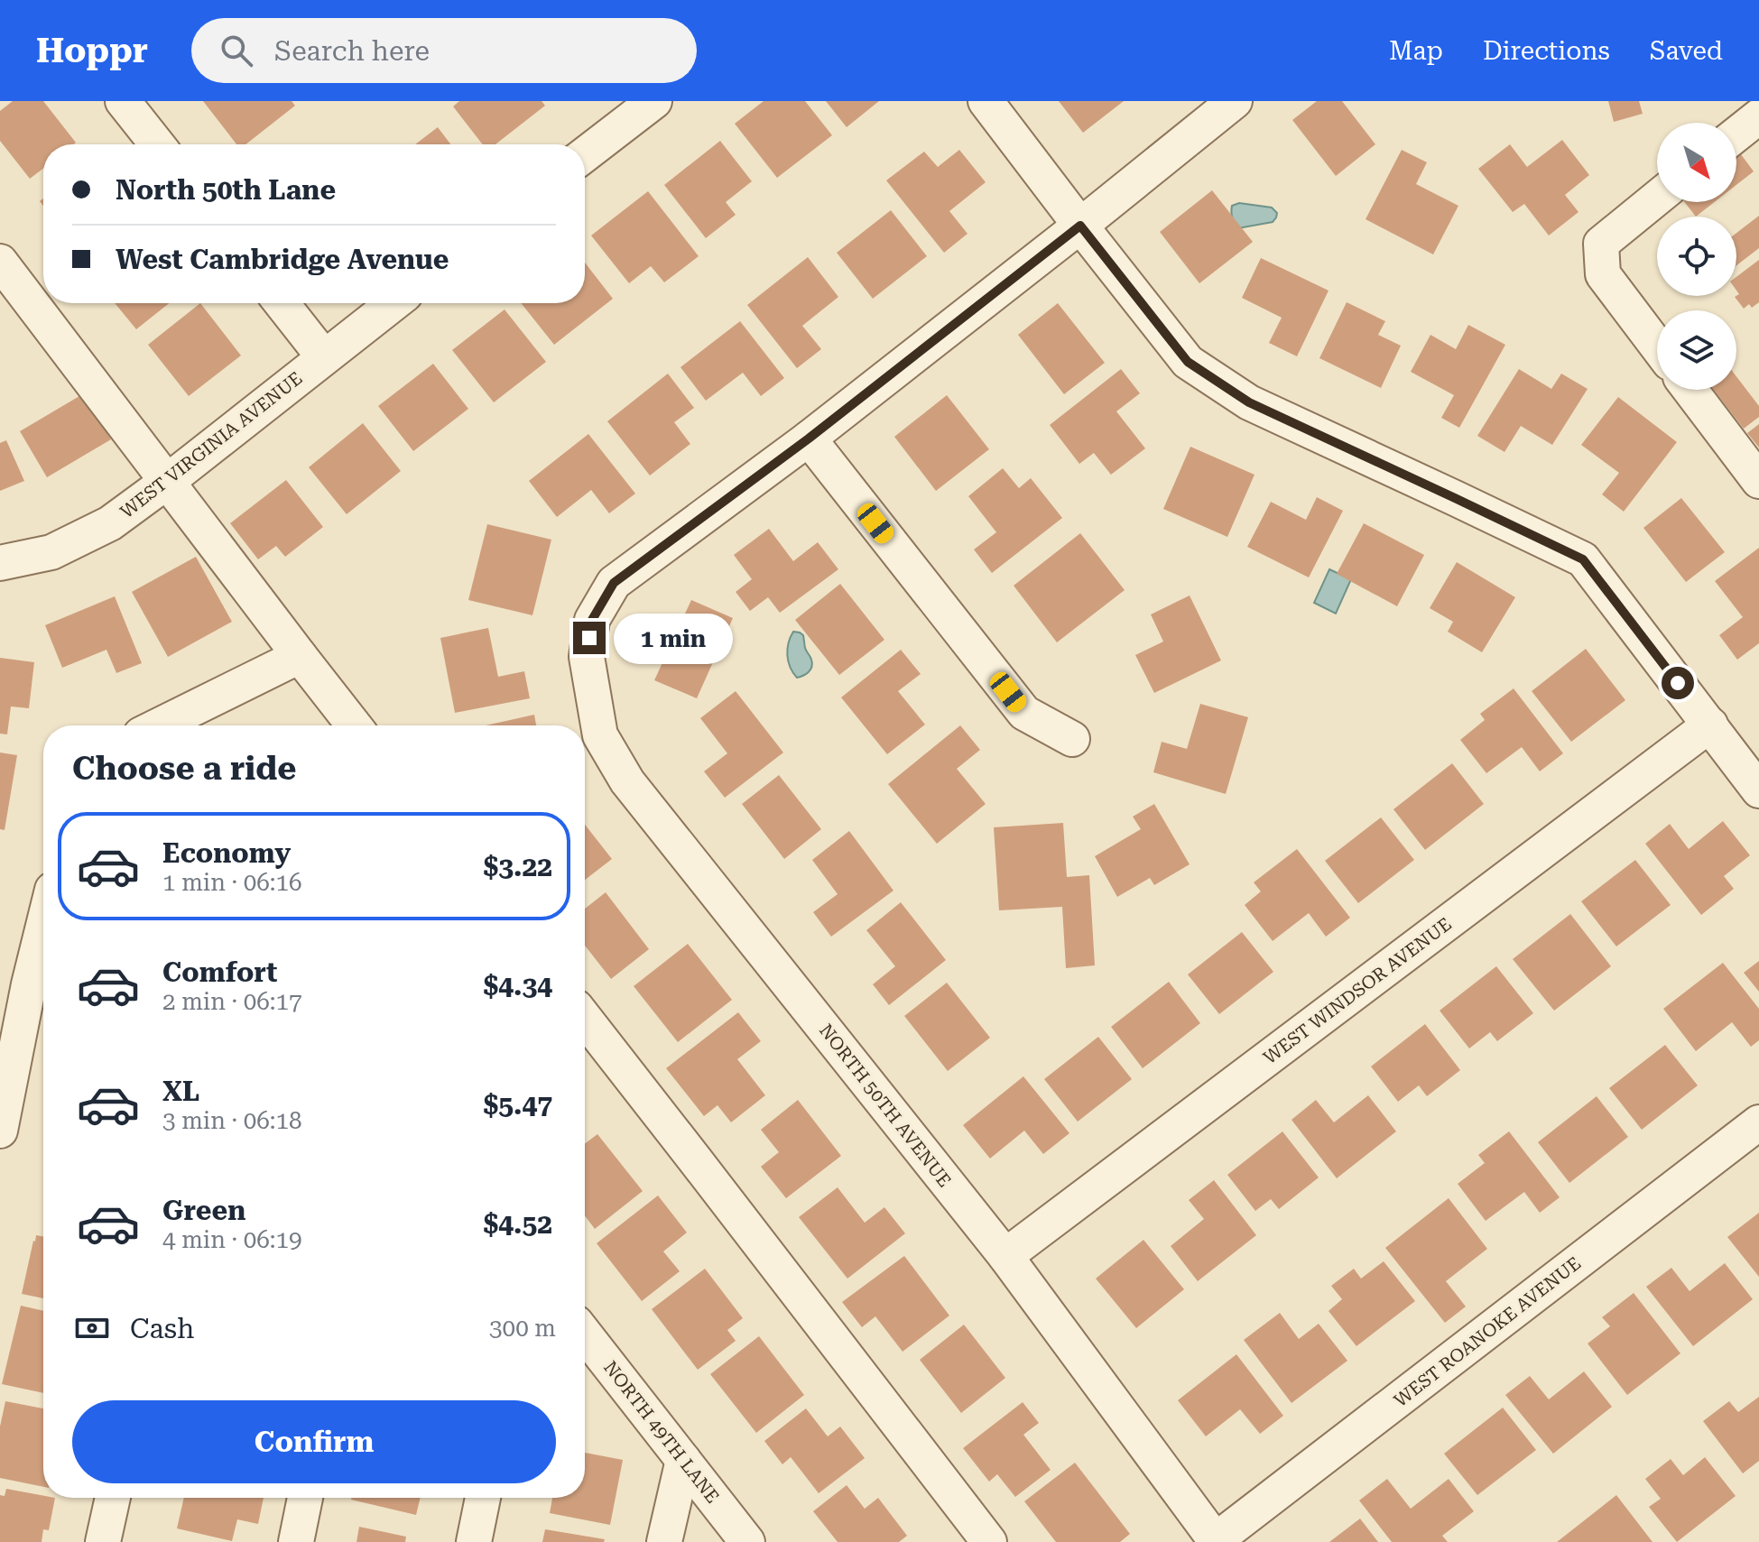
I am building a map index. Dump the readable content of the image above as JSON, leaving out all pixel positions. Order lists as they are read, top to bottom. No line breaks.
{"streets":{"street":["WEST VIRGINIA AVENUE","WEST WINDSOR AVENUE","NORTH 50TH AVENUE","WEST ROANOKE AVENUE","NORTH 49TH LANE"]},"crossings":[["WEST WINDSOR AVENUE","NORTH 50TH AVENUE"],["NORTH 50TH AVENUE","WEST ROANOKE AVENUE"]],"north":"bottom right","page":{"header":"Hoppr","search":"Search here","nav":["Map","Directions","Saved"],"banner":["North 50th Lane","West Cambridge Avenue"],"bubble":"1 min","heading":"Choose a ride","list":[{"name":"Economy","note":"1 min · 06:16","value":"$3.22"},{"name":"Comfort","note":"2 min · 06:17","value":"$4.34"},{"name":"XL","note":"3 min · 06:18","value":"$5.47"},{"name":"Green","note":"4 min · 06:19","value":"$4.52"}],"pay":["Cash","300 m"],"buttons":"Confirm"}}
